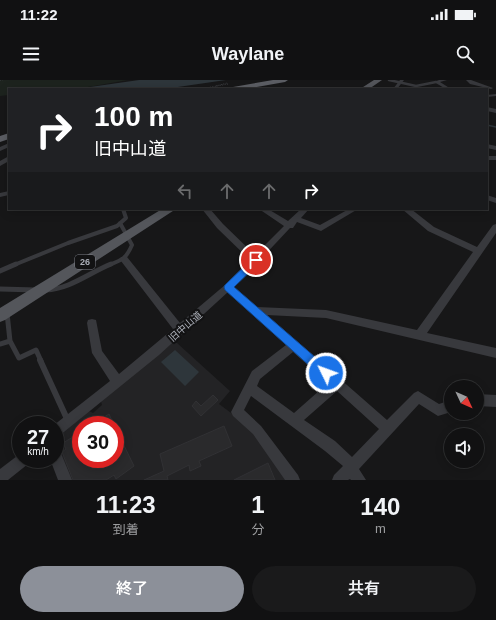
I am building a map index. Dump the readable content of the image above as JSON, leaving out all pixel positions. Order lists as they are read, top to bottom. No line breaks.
{"streets":{"main road":["26"],"street":["旧中山道"]},"north":"bottom right","page":{"status":"11:22","header":"Waylane","turn":["100 m","旧中山道"],"speed":"27 km/h","limit":"30","eta":["11:23","到着","1","分","140","m"],"buttons":["終了","共有"]}}
